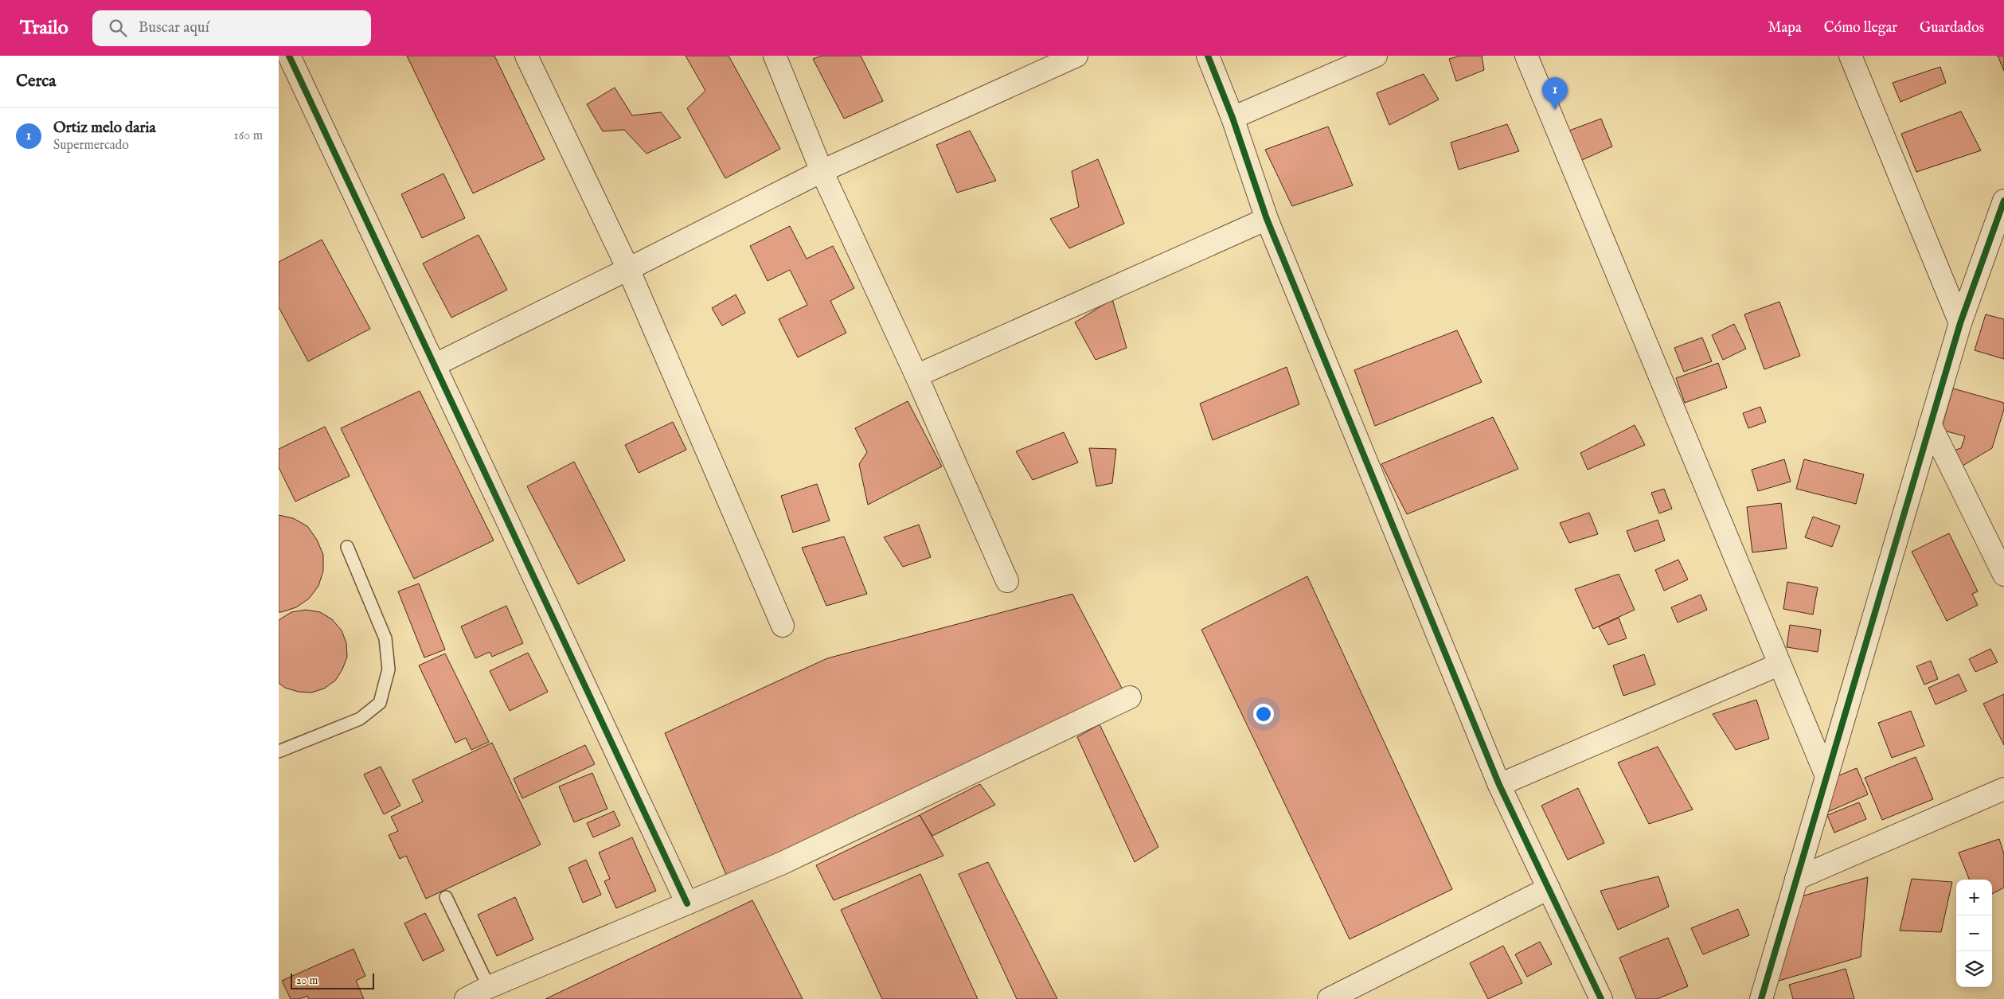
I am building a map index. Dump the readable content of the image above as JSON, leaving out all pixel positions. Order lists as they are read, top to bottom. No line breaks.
{"scale_bar":"20 m","page":{"header":"Trailo","search":"Buscar aquí","nav":["Mapa","Cómo llegar","Guardados"],"heading":"Cerca","pins":"1","list":[{"mark":"1","name":"Ortiz melo daria","note":"Supermercado","value":"160 m"}],"map_buttons":["+","−"],"scale":"20 m"}}
